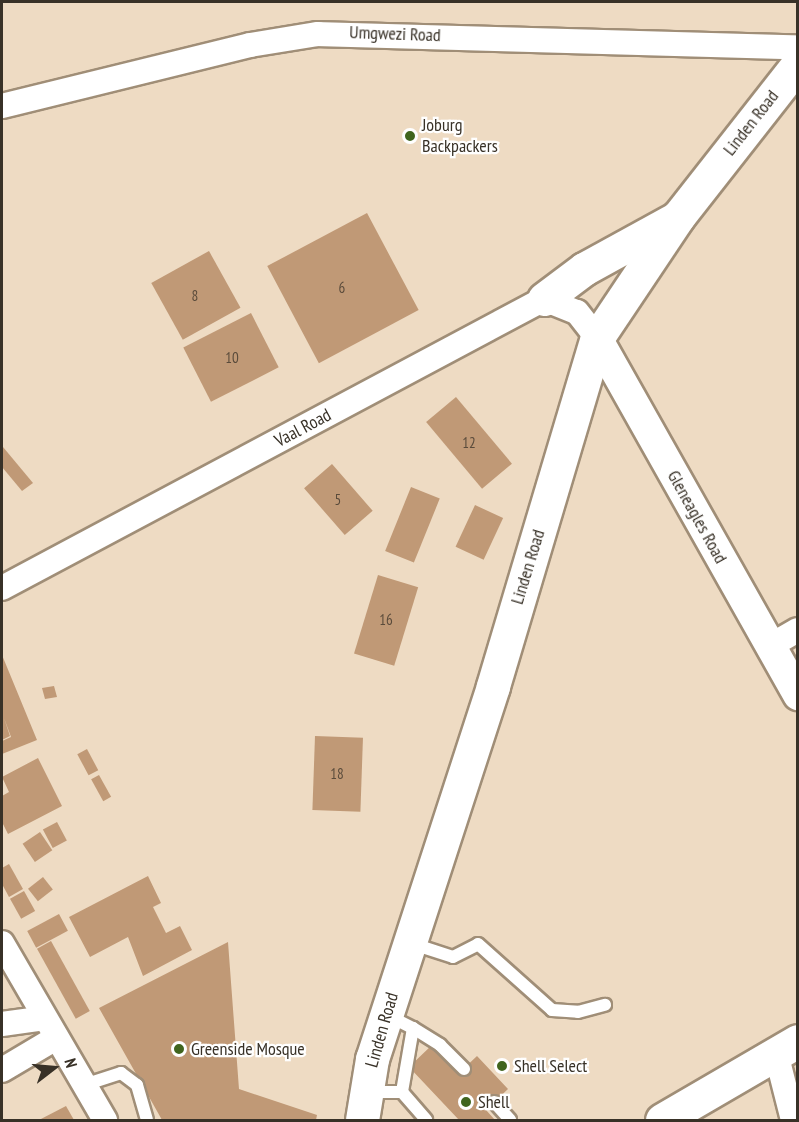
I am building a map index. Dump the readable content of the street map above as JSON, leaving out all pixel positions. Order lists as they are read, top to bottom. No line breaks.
{"streets":{"main road":["Linden Road"],"street":["Umgwezi Road","Vaal Road","Gleneagles Road"]},"crossings":[["Linden Road","Gleneagles Road"]],"places":["Joburg Backpackers","Greenside Mosque","Shell Select","Shell"],"house_numbers":["6","8","10","12","5","16","18"],"north":"right"}
